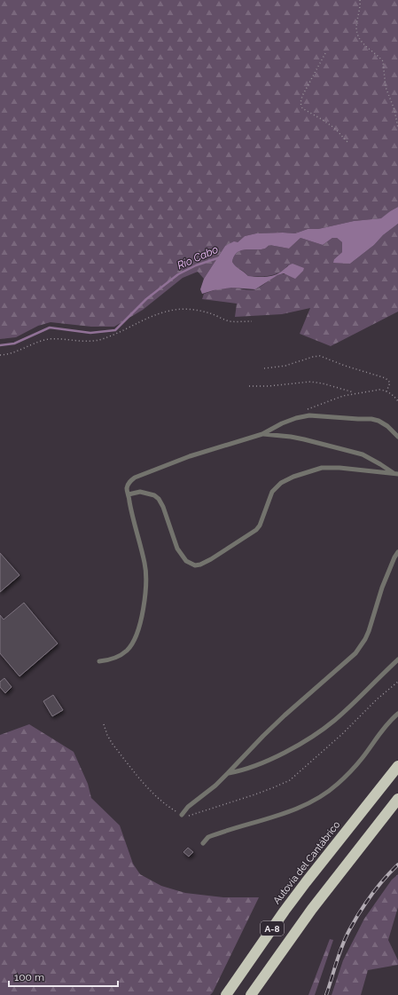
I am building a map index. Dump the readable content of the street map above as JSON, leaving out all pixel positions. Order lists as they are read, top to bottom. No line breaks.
{"streets":{"highway":["Autovía del Cantábrico","A-8"]},"water":["Río Cabo"],"scale_bar":"100 m"}
